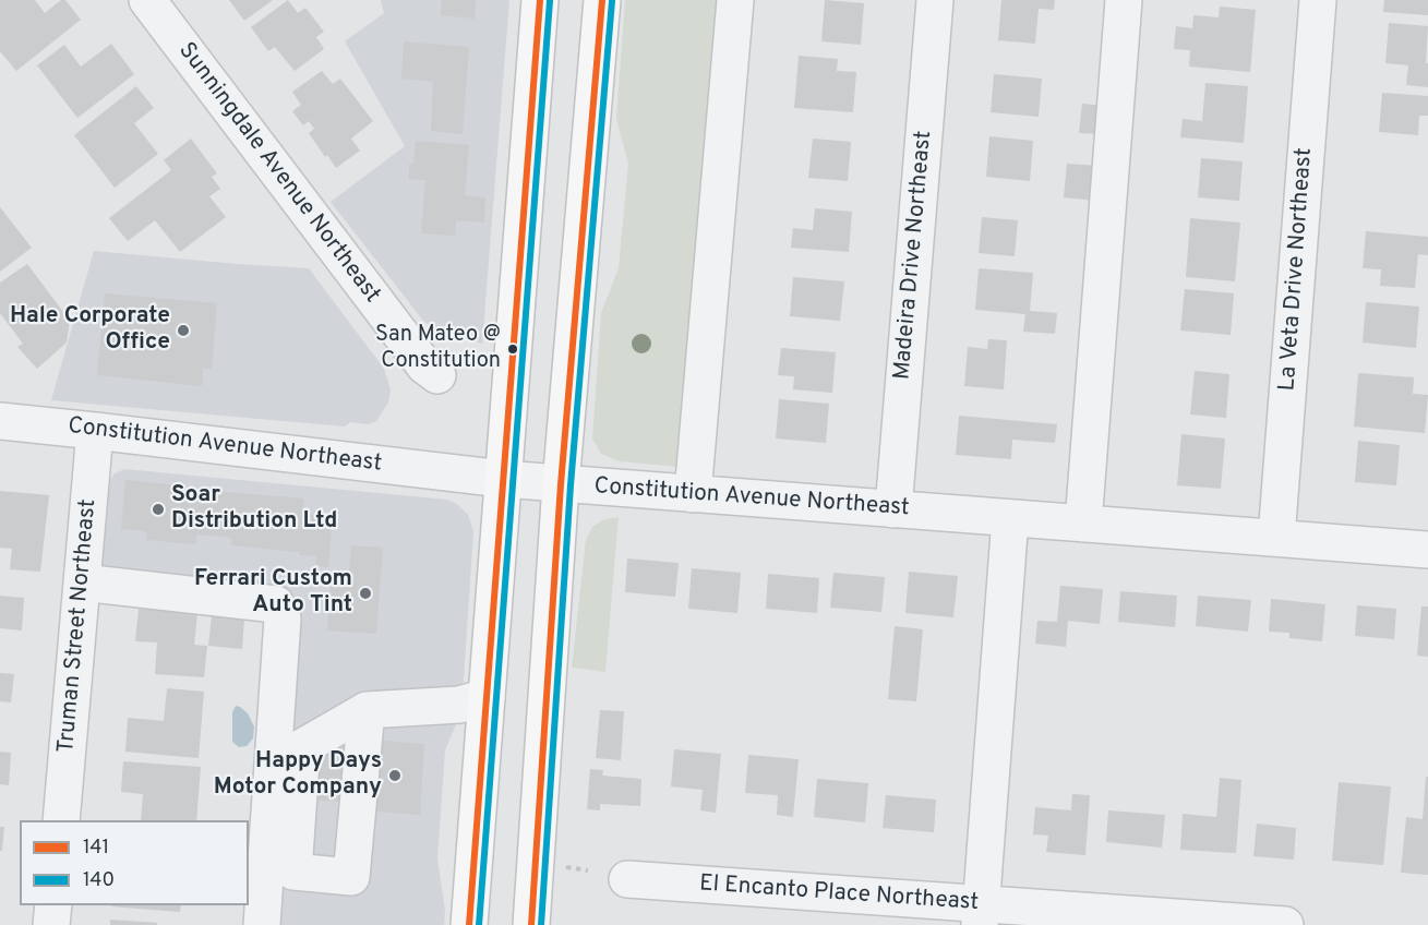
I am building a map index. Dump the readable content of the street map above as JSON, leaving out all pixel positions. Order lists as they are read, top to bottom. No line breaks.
{"streets":{"street":["Sunningdale Avenue Northeast","Madeira Drive Northeast","La Veta Drive Northeast","Constitution Avenue Northeast","Truman Street Northeast","El Encanto Place Northeast"]},"crossings":[["Madeira Drive Northeast","Constitution Avenue Northeast"],["La Veta Drive Northeast","Constitution Avenue Northeast"],["Constitution Avenue Northeast","Truman Street Northeast"]],"places":["Hale Corporate Office","San Mateo @ Constitution","Soar Distribution Ltd","Ferrari Custom Auto Tint","Happy Days Motor Company"],"lines":["transit line 141","transit line 140"],"legend":["141","140"]}
